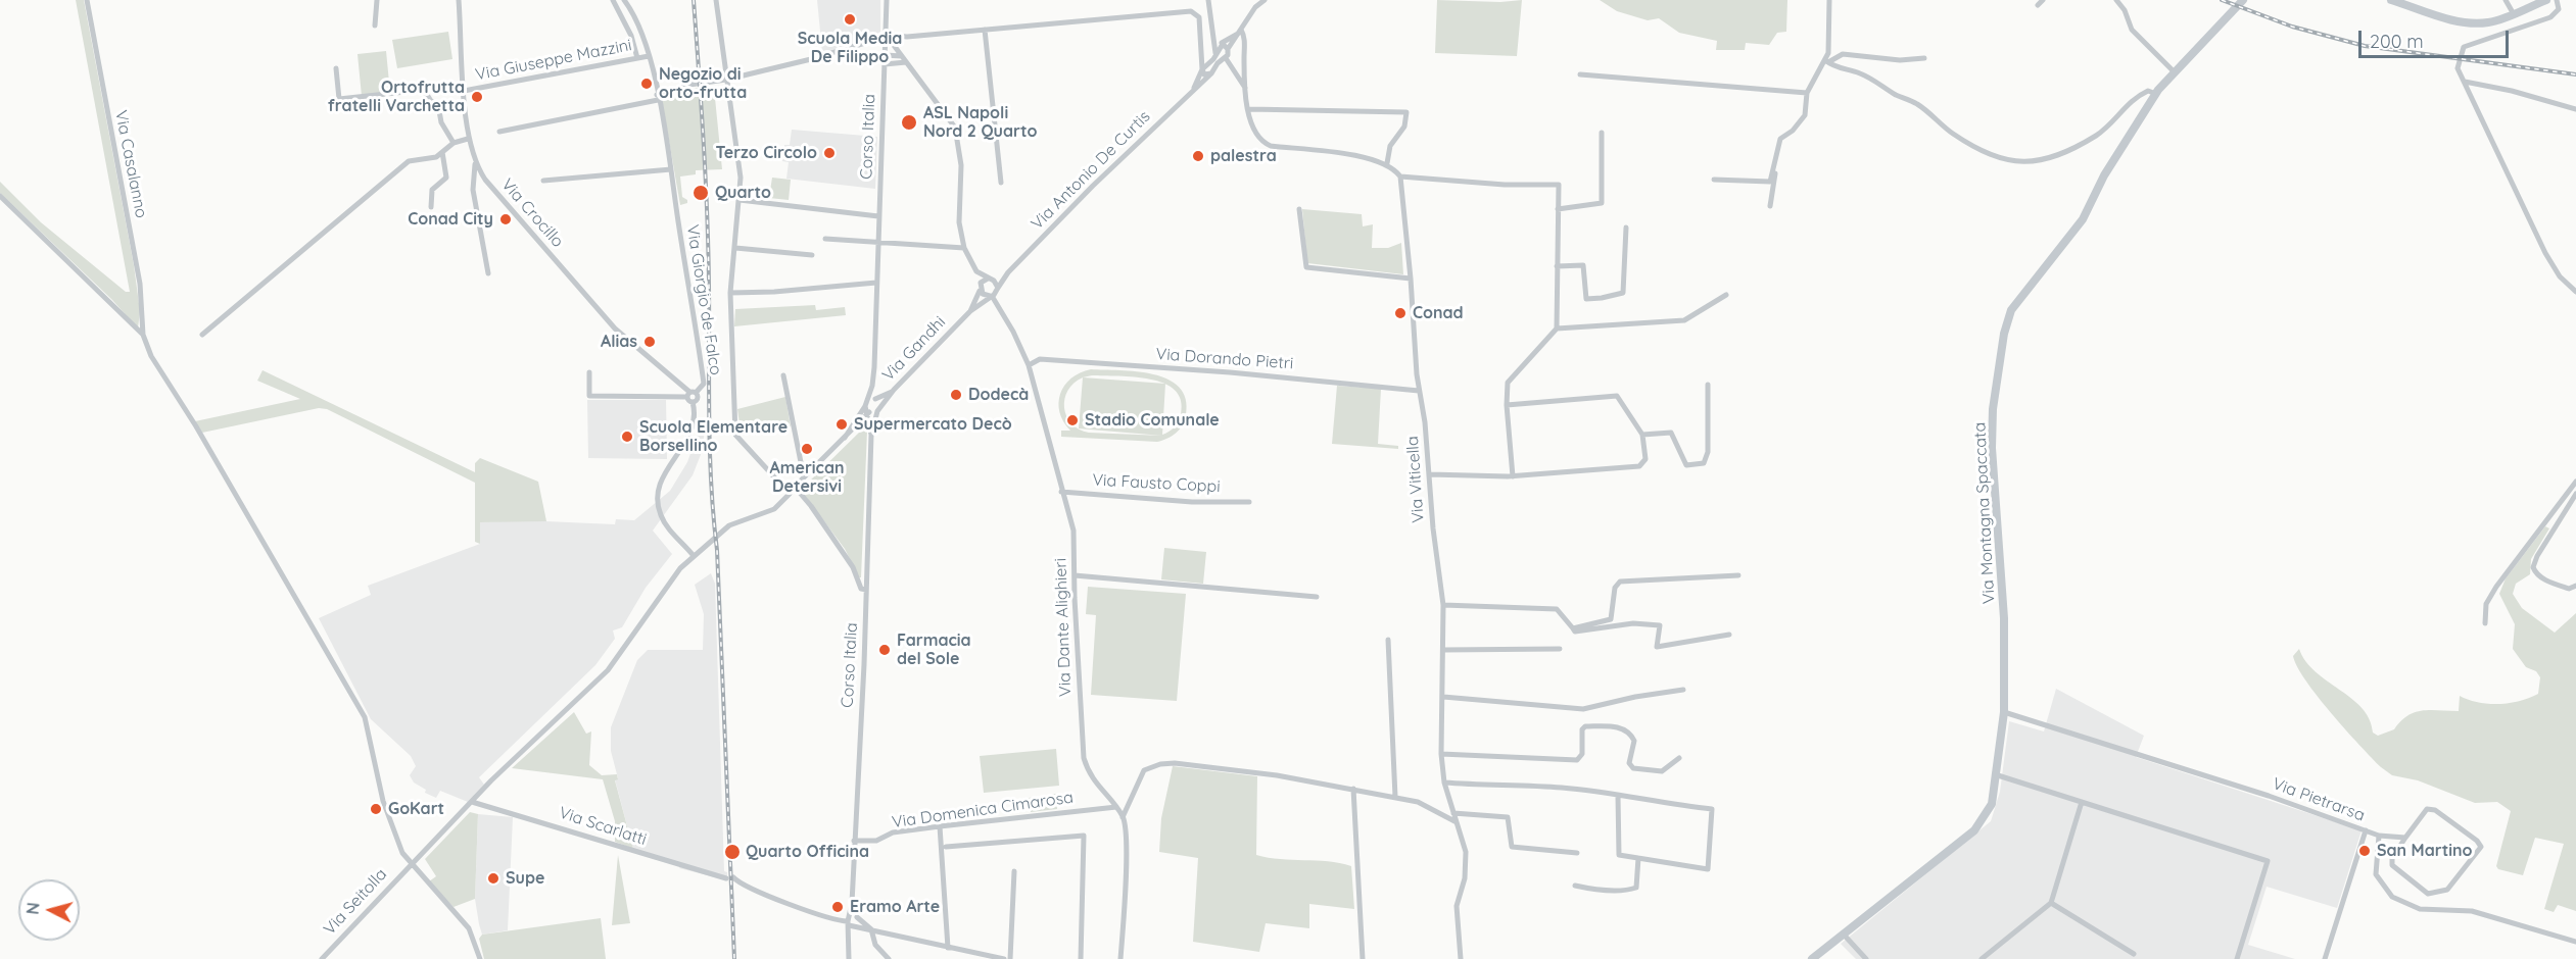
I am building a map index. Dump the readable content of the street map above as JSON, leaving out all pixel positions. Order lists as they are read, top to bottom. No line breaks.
{"streets":{"main road":["Via Montagna Spaccata"],"street":["Via Giuseppe Mazzini","Corso Italia","Via Casalanno","Via Antonio De Curtis","Via Crocillo","Via Giorgio de Falco","Via Gandhi","Via Dorando Pietri","Via Viticella","Via Fausto Coppi","Via Dante Alighieri","Via Pietrarsa","Via Domenica Cimarosa","Via Scarlatti","Via Seitolla"]},"crossings":[["Via Giuseppe Mazzini","Via Crocillo"],["Via Giuseppe Mazzini","Via Giorgio de Falco"],["Corso Italia","Via Domenica Cimarosa"],["Corso Italia","Via Scarlatti"],["Via Antonio De Curtis","Via Gandhi"],["Via Antonio De Curtis","Via Dante Alighieri"],["Via Crocillo","Via Giorgio de Falco"],["Via Crocillo","Via Seitolla"],["Via Gandhi","Via Dante Alighieri"],["Via Dorando Pietri","Via Viticella"],["Via Dorando Pietri","Via Dante Alighieri"],["Via Fausto Coppi","Via Dante Alighieri"],["Via Montagna Spaccata","Via Pietrarsa"],["Via Dante Alighieri","Via Domenica Cimarosa"],["Via Scarlatti","Via Seitolla"]],"places":["Scuola Media De Filippo","Negozio di orto-frutta","Ortofrutta fratelli Varchetta","ASL Napoli Nord 2 Quarto","Terzo Circolo","palestra","Quarto","Conad City","Conad","Alias","Dodecà","Stadio Comunale","Supermercato Decò","Scuola Elementare Borsellino","American Detersivi","Farmacia del Sole","GoKart","San Martino","Quarto Officina","Supe","Eramo Arte"],"scale_bar":"200 m","north":"left"}
